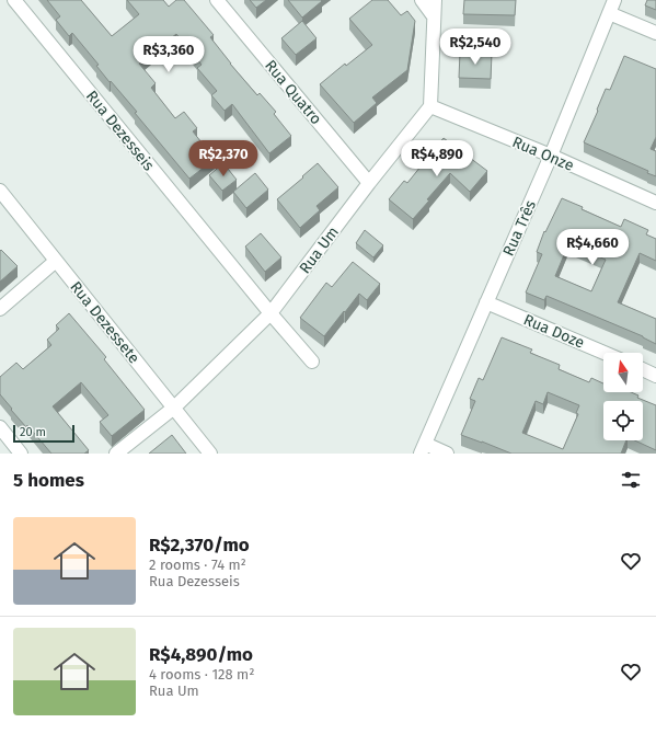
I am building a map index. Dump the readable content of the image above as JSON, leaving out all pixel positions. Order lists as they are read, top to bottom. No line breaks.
{"streets":{"street":["Rua Quatro","Rua Dezesseis","Rua Onze","Rua Três","Rua Um","Rua Dezessete","Rua Doze"]},"crossings":[["Rua Quatro","Rua Um"],["Rua Dezesseis","Rua Um"],["Rua Onze","Rua Três"],["Rua Onze","Rua Um"],["Rua Três","Rua Doze"],["Rua Um","Rua Dezessete"]],"scale_bar":"20 m","north":"top","page":{"price":["R$2,540","R$3,360","R$2,370","R$4,890","R$4,660"],"scale":"20 m","heading":"5 homes","list":[{"name":"R$2,370/mo","note":"2 rooms · 74 m² · Rua Dezesseis"},{"name":"R$4,890/mo","note":"4 rooms · 128 m² · Rua Um"}]}}
